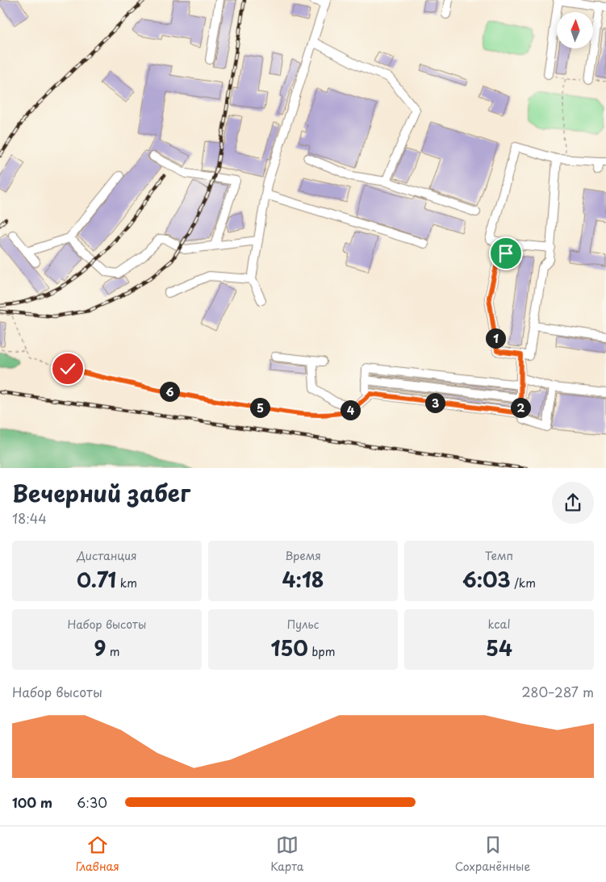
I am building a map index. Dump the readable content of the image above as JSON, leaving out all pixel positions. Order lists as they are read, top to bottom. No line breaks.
{"north":"top","page":{"pins":["1","6","3","2","5","4"],"heading":["Вечерний забег","18:44"],"stats":[["Дистанция","0.71 km"],["Время","4:18"],["Темп","6:03 /km"],["Набор высоты","9 m"],["Пульс","150 bpm"],["kcal","54"]],"chart":["Набор высоты","280–287 m"],"list":[{"name":"100 m","note":"6:30"}],"tabs":["Главная","Карта","Сохранённые"]}}
